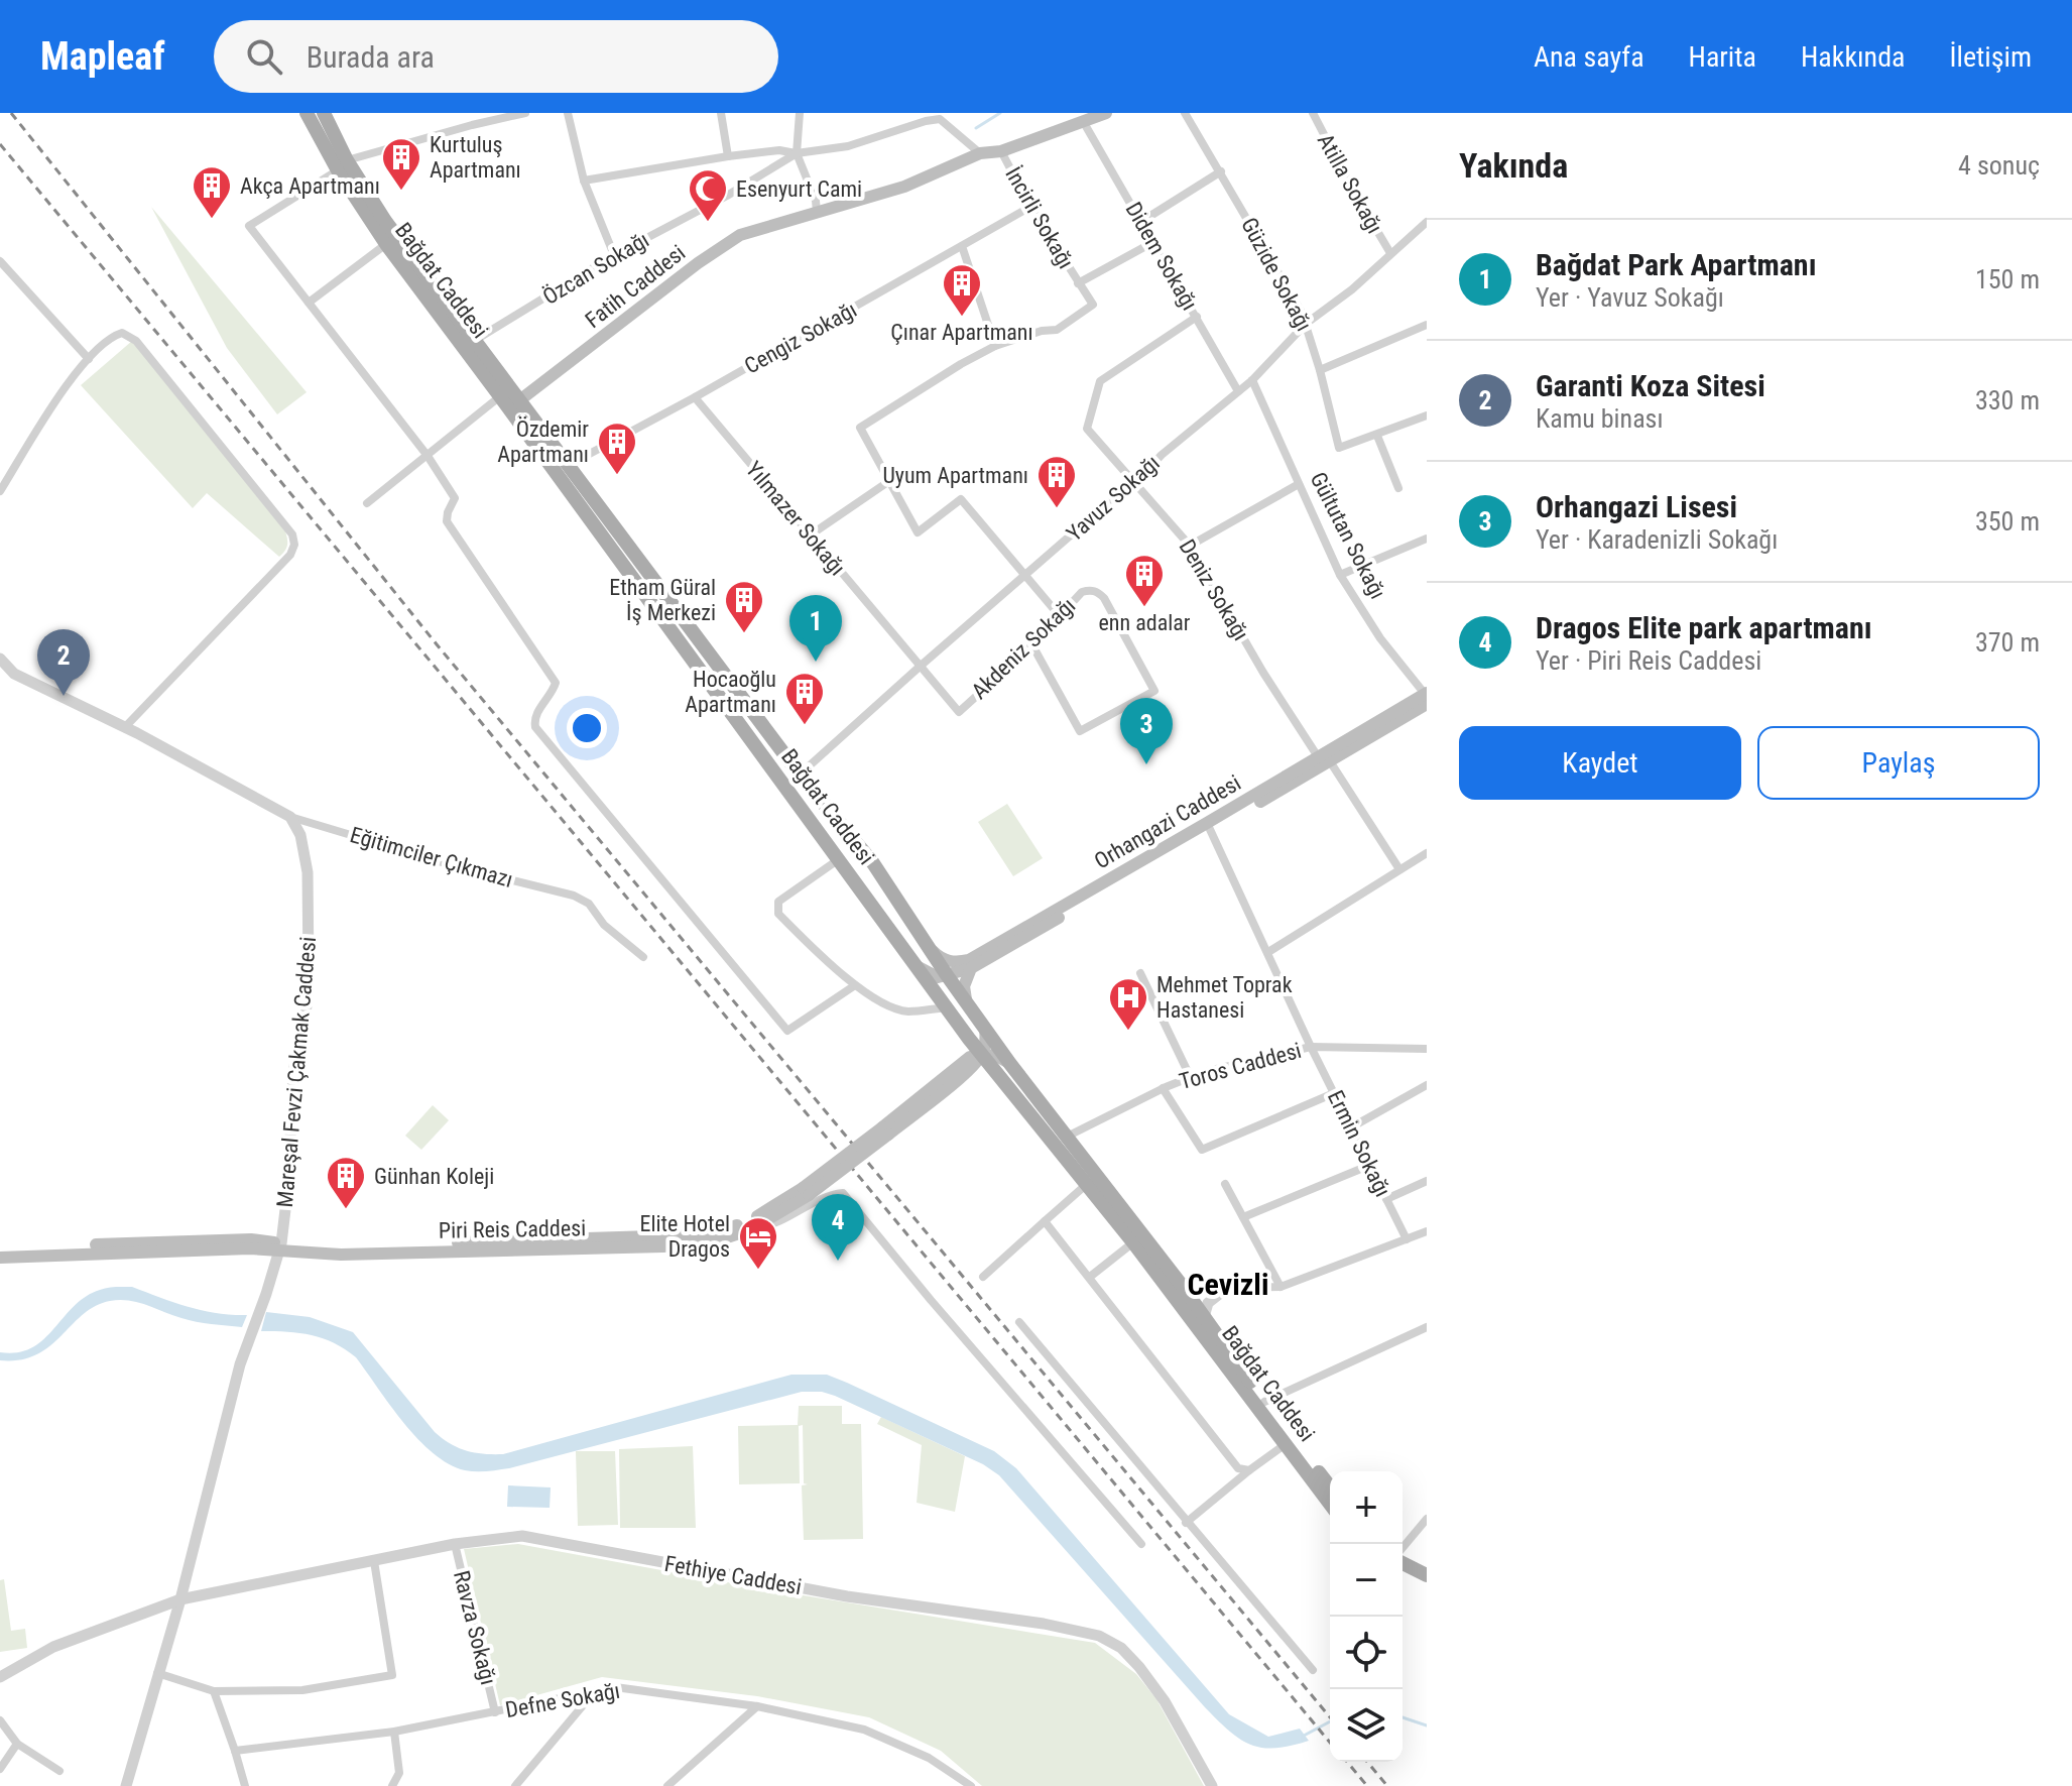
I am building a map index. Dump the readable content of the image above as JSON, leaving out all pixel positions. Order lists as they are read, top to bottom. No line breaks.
{"streets":{"main road":["Bağdat Caddesi","Fatih Caddesi","Orhangazi Caddesi","Piri Reis Caddesi"],"street":["Atilla Sokağı","İncirli Sokağı","Didem Sokağı","Özcan Sokağı","Güzide Sokağı","Cengiz Sokağı","Yavuz Sokağı","Yılmazer Sokağı","Gültutan Sokağı","Deniz Sokağı","Akdeniz Sokağı","Eğitimciler Çıkmazı","Toros Caddesi","Mareşal Fevzi Çakmak Caddesi","Ermin Sokağı","Fethiye Caddesi","Ravza Sokağı","Defne Sokağı"]},"crossings":[["Atilla Sokağı","Yavuz Sokağı"],["İncirli Sokağı","Fatih Caddesi"],["İncirli Sokağı","Cengiz Sokağı"],["Didem Sokağı","Fatih Caddesi"],["Didem Sokağı","Yavuz Sokağı"],["Didem Sokağı","Deniz Sokağı"],["Özcan Sokağı","Bağdat Caddesi"],["Özcan Sokağı","Fatih Caddesi"],["Güzide Sokağı","Yavuz Sokağı"],["Bağdat Caddesi","Fatih Caddesi"],["Bağdat Caddesi","Cengiz Sokağı"],["Bağdat Caddesi","Yavuz Sokağı"],["Bağdat Caddesi","Orhangazi Caddesi"],["Bağdat Caddesi","Toros Caddesi"],["Bağdat Caddesi","Piri Reis Caddesi"],["Cengiz Sokağı","Yılmazer Sokağı"],["Yavuz Sokağı","Yılmazer Sokağı"],["Yavuz Sokağı","Gültutan Sokağı"],["Yavuz Sokağı","Deniz Sokağı"],["Yılmazer Sokağı","Akdeniz Sokağı"],["Gültutan Sokağı","Orhangazi Caddesi"],["Deniz Sokağı","Orhangazi Caddesi"],["Orhangazi Caddesi","Ermin Sokağı"],["Eğitimciler Çıkmazı","Mareşal Fevzi Çakmak Caddesi"],["Toros Caddesi","Ermin Sokağı"],["Mareşal Fevzi Çakmak Caddesi","Piri Reis Caddesi"],["Mareşal Fevzi Çakmak Caddesi","Fethiye Caddesi"],["Fethiye Caddesi","Ravza Sokağı"],["Ravza Sokağı","Defne Sokağı"]],"districts":["Cevizli"],"places":{"building":["Kurtuluş Apartmanı","Akça Apartmanı","Çınar Apartmanı","Özdemir Apartmanı","Uyum Apartmanı","enn adalar","Etham Güral İş Merkezi","Hocaoğlu Apartmanı","Günhan Koleji"],"mosque":["Esenyurt Cami"],"hospital":["Mehmet Toprak Hastanesi"],"hotel":["Elite Hotel Dragos"]},"page":{"header":"Mapleaf","search":"Burada ara","nav":["Ana sayfa","Harita","Hakkında","İletişim"],"heading":["Yakında","4 sonuç"],"list":[{"mark":"1","name":"Bağdat Park Apartmanı","note":"Yer · Yavuz Sokağı","value":"150 m"},{"mark":"2","name":"Garanti Koza Sitesi","note":"Kamu binası","value":"330 m"},{"mark":"3","name":"Orhangazi Lisesi","note":"Yer · Karadenizli Sokağı","value":"350 m"},{"mark":"4","name":"Dragos Elite park apartmanı","note":"Yer · Piri Reis Caddesi","value":"370 m"}],"pins":["1","2","3","4"],"buttons":["Kaydet","Paylaş"],"map_buttons":["+","−"]}}
